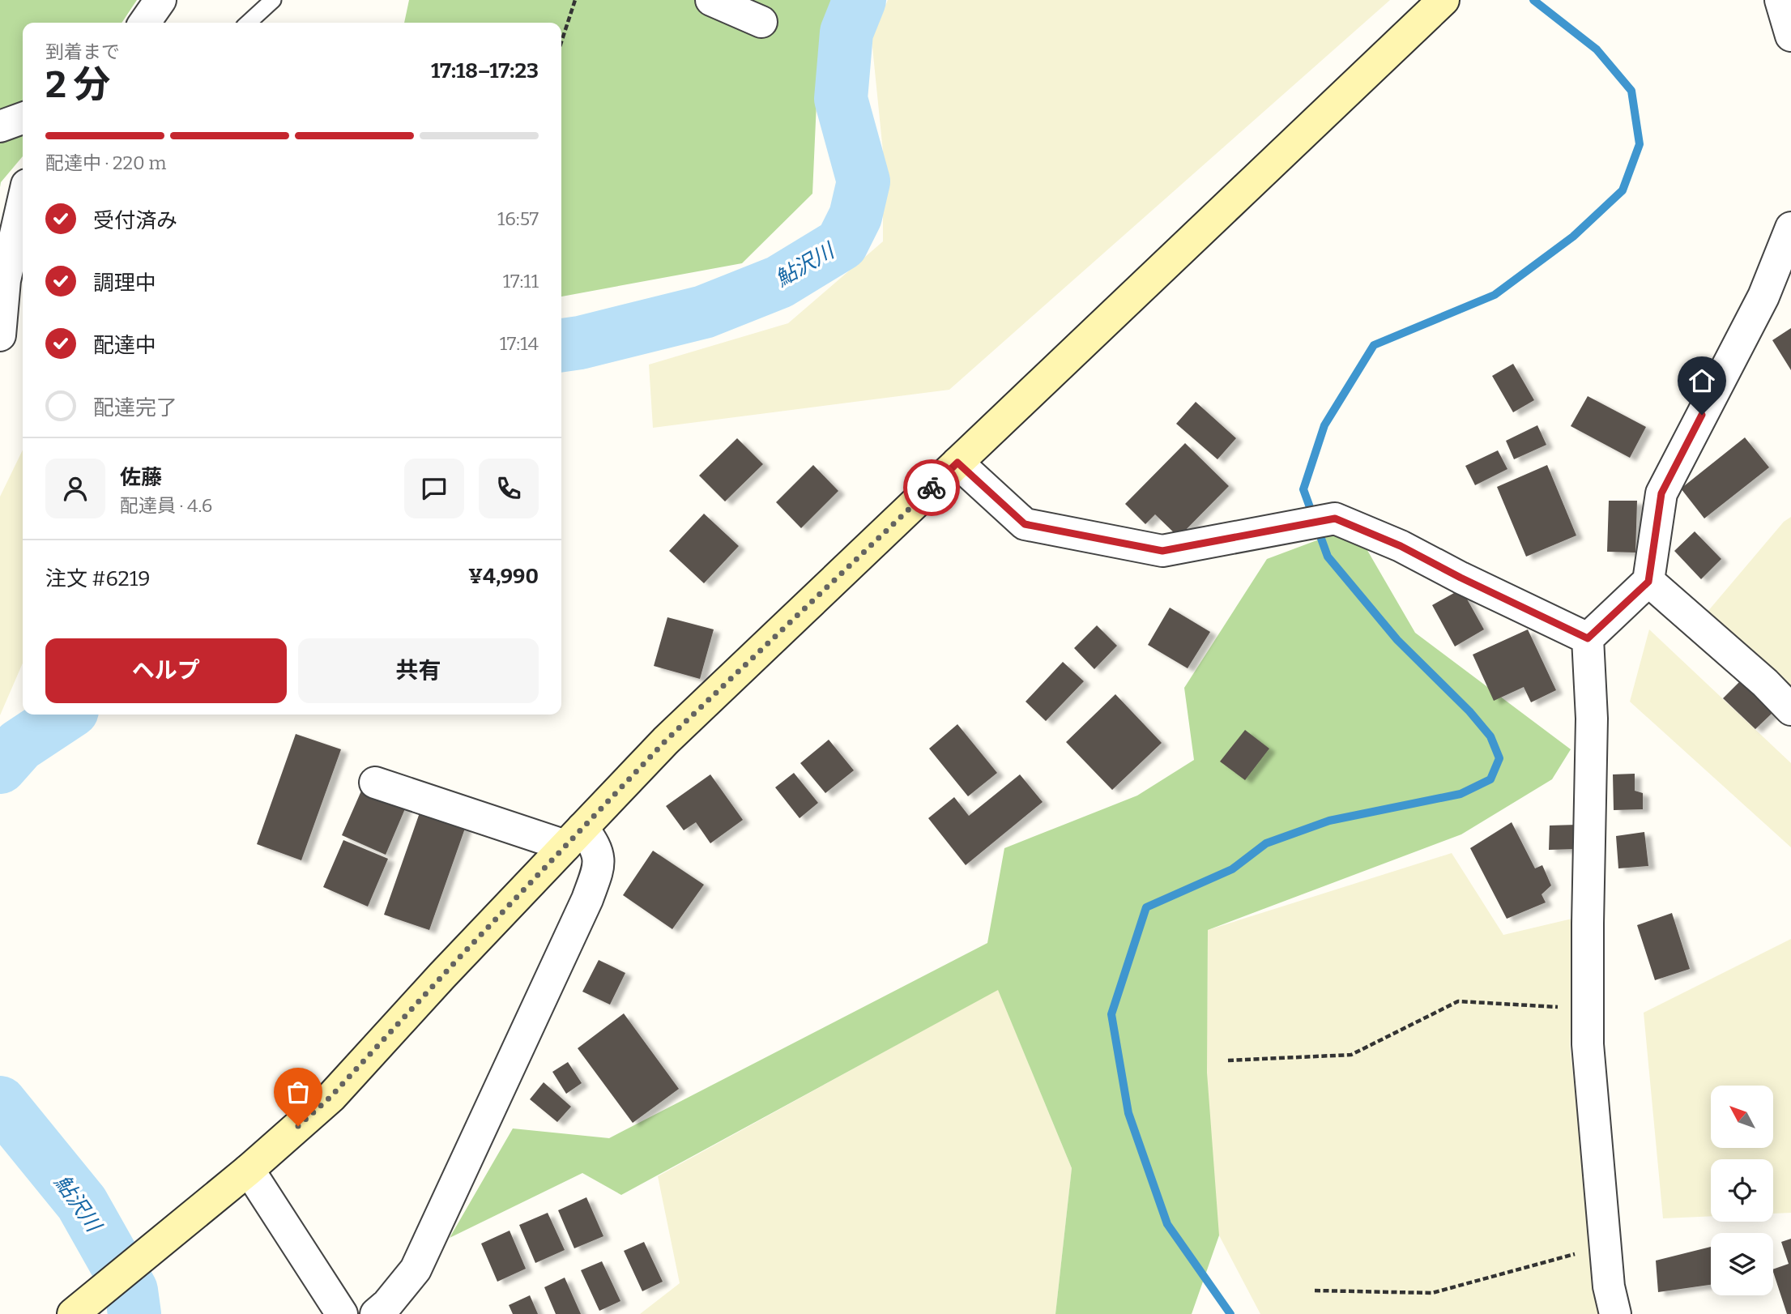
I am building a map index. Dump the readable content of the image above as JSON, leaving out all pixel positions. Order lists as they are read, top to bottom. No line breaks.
{"water":["鮎沢川"],"north":"top left","page":{"heading":["2 分","到着まで","17:18–17:23"],"panel":["佐藤","配達員 · 4.6","注文 #6219","¥4,990"],"bar":"配達中 · 220 m","list":[["受付済み","16:57"],["調理中","17:11"],["配達中","17:14"],"配達完了"],"buttons":["ヘルプ","共有"]}}
